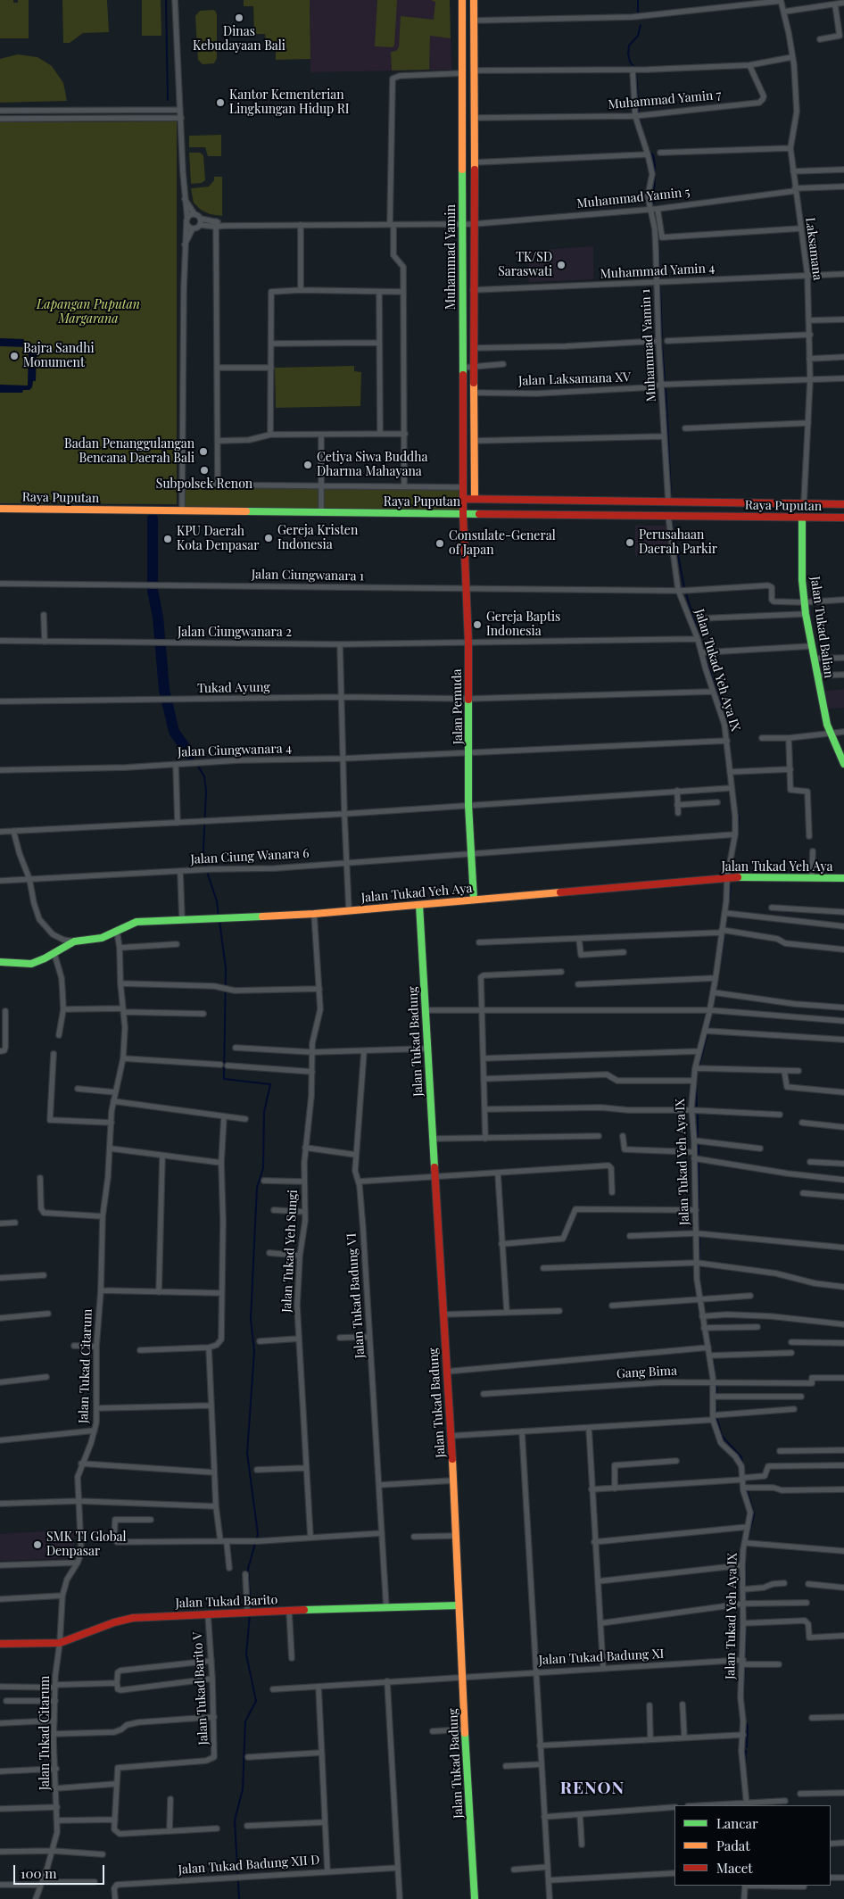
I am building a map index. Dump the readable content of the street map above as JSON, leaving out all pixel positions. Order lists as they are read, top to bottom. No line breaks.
{"streets":{"street":["Muhammad Yamin 7","Muhammad Yamin 5","Laksamana","Muhammad Yamin","Muhammad Yamin 4","Muhammad Yamin 1","Jalan Laksamana XV","Raya Puputan","Jalan Ciungwanara 1","Jalan Tukad Balian","Jalan Ciungwanara 2","Jalan Tukad Yeh Aya IX","Tukad Ayung","Jalan Pemuda","Jalan Ciungwanara 4","Jalan Ciung Wanara 6","Jalan Tukad Yeh Aya","Jalan Tukad Badung","Jalan Tukad Yeh Sungi","Jalan Tukad Badung VI","Jalan Tukad Citarum","Gang Bima","Jalan Tukad Barito","Jalan Tukad Badung XI","Jalan Tukad Barito V","Jalan Tukad Badung XII D"]},"crossings":[["Muhammad Yamin 7","Muhammad Yamin"],["Muhammad Yamin 7","Muhammad Yamin 1"],["Muhammad Yamin 5","Laksamana"],["Muhammad Yamin 5","Muhammad Yamin"],["Muhammad Yamin 5","Muhammad Yamin 1"],["Laksamana","Muhammad Yamin 4"],["Laksamana","Jalan Laksamana XV"],["Laksamana","Raya Puputan"],["Muhammad Yamin","Muhammad Yamin 4"],["Muhammad Yamin","Jalan Laksamana XV"],["Muhammad Yamin","Raya Puputan"],["Muhammad Yamin","Jalan Pemuda"],["Muhammad Yamin 4","Muhammad Yamin 1"],["Muhammad Yamin 1","Jalan Laksamana XV"],["Muhammad Yamin 1","Raya Puputan"],["Raya Puputan","Jalan Tukad Balian"],["Raya Puputan","Jalan Tukad Yeh Aya IX"],["Raya Puputan","Jalan Pemuda"],["Jalan Ciungwanara 1","Jalan Tukad Balian"],["Jalan Ciungwanara 1","Jalan Tukad Yeh Aya IX"],["Jalan Ciungwanara 1","Jalan Pemuda"],["Jalan Ciungwanara 2","Jalan Tukad Yeh Aya IX"],["Jalan Ciungwanara 2","Jalan Pemuda"],["Jalan Tukad Yeh Aya IX","Tukad Ayung"],["Jalan Tukad Yeh Aya IX","Jalan Ciungwanara 4"],["Jalan Tukad Yeh Aya IX","Jalan Ciung Wanara 6"],["Jalan Tukad Yeh Aya IX","Jalan Tukad Yeh Aya"],["Jalan Tukad Yeh Aya IX","Gang Bima"],["Jalan Tukad Yeh Aya IX","Jalan Tukad Badung XI"],["Tukad Ayung","Jalan Pemuda"],["Jalan Pemuda","Jalan Ciungwanara 4"],["Jalan Pemuda","Jalan Ciung Wanara 6"],["Jalan Pemuda","Jalan Tukad Yeh Aya"],["Jalan Tukad Yeh Aya","Jalan Tukad Badung"],["Jalan Tukad Yeh Aya","Jalan Tukad Yeh Sungi"],["Jalan Tukad Yeh Aya","Jalan Tukad Citarum"],["Jalan Tukad Badung","Jalan Tukad Barito"],["Jalan Tukad Badung","Jalan Tukad Badung XI"],["Jalan Tukad Badung VI","Jalan Tukad Barito"],["Jalan Tukad Citarum","Jalan Tukad Barito"],["Jalan Tukad Barito","Jalan Tukad Barito V"]],"districts":["RENON"],"parks":["Lapangan Puputan Margarana"],"places":["Dinas Kebudayaan Bali","Kantor Kementerian Lingkungan Hidup RI","TK/SD Saraswati","Bajra Sandhi Monument","Badan Penanggulangan Bencana Daerah Bali","Cetiya Siwa Buddha Dharma Mahayana","Subpolsek Renon","Gereja Kristen Indonesia","KPU Daerah Kota Denpasar","Perusahaan Daerah Parkir","Consulate-General of Japan","Gereja Baptis Indonesia","SMK TI Global Denpasar"],"legend":["Lancar","Padat","Macet"],"scale_bar":"100 m"}
